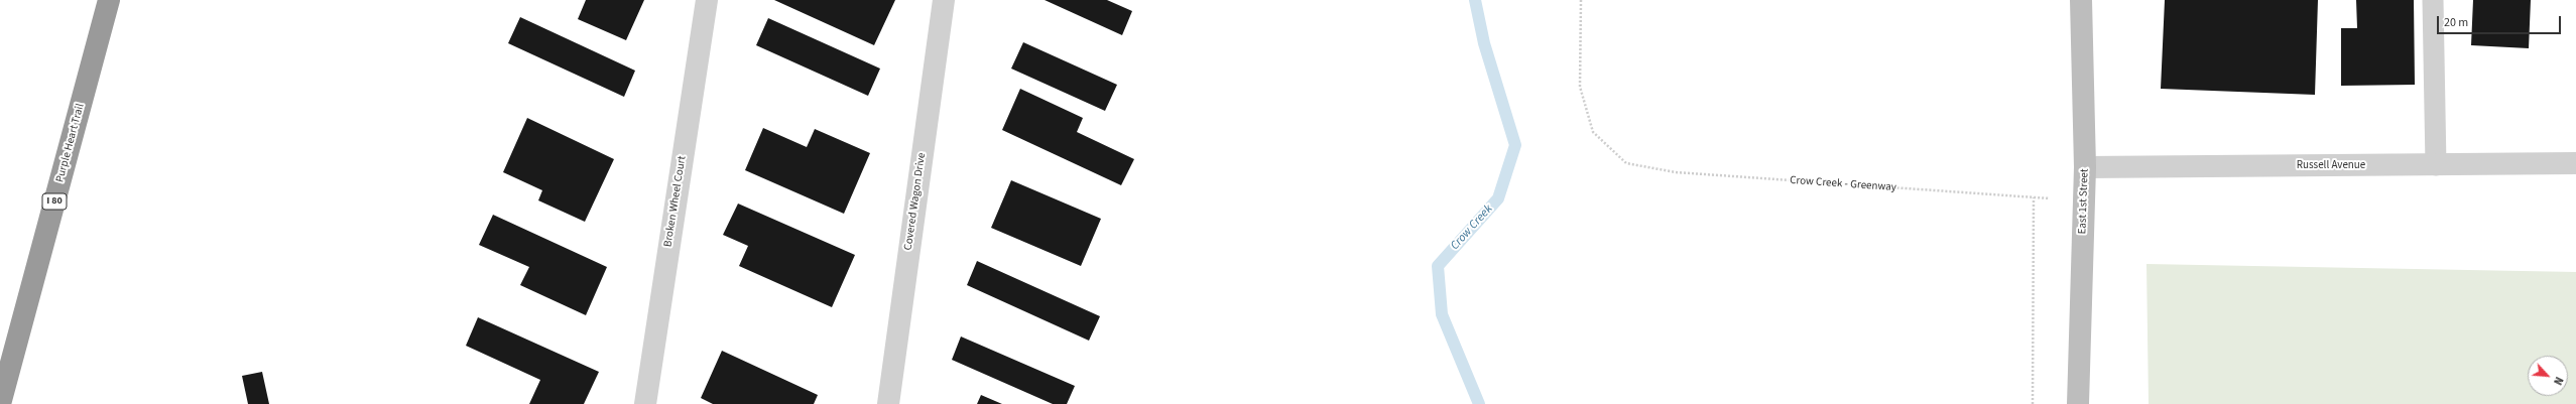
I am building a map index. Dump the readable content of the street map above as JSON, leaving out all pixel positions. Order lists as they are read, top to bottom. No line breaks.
{"streets":{"highway":["Purple Heart Trail","I 80"],"street":["Russell Avenue","Broken Wheel Court","Covered Wagon Drive","East 1st Street"],"path":["Crow Creek - Greenway"]},"crossings":[["Russell Avenue","East 1st Street"]],"water":["Crow Creek"],"scale_bar":"20 m","north":"bottom right"}
